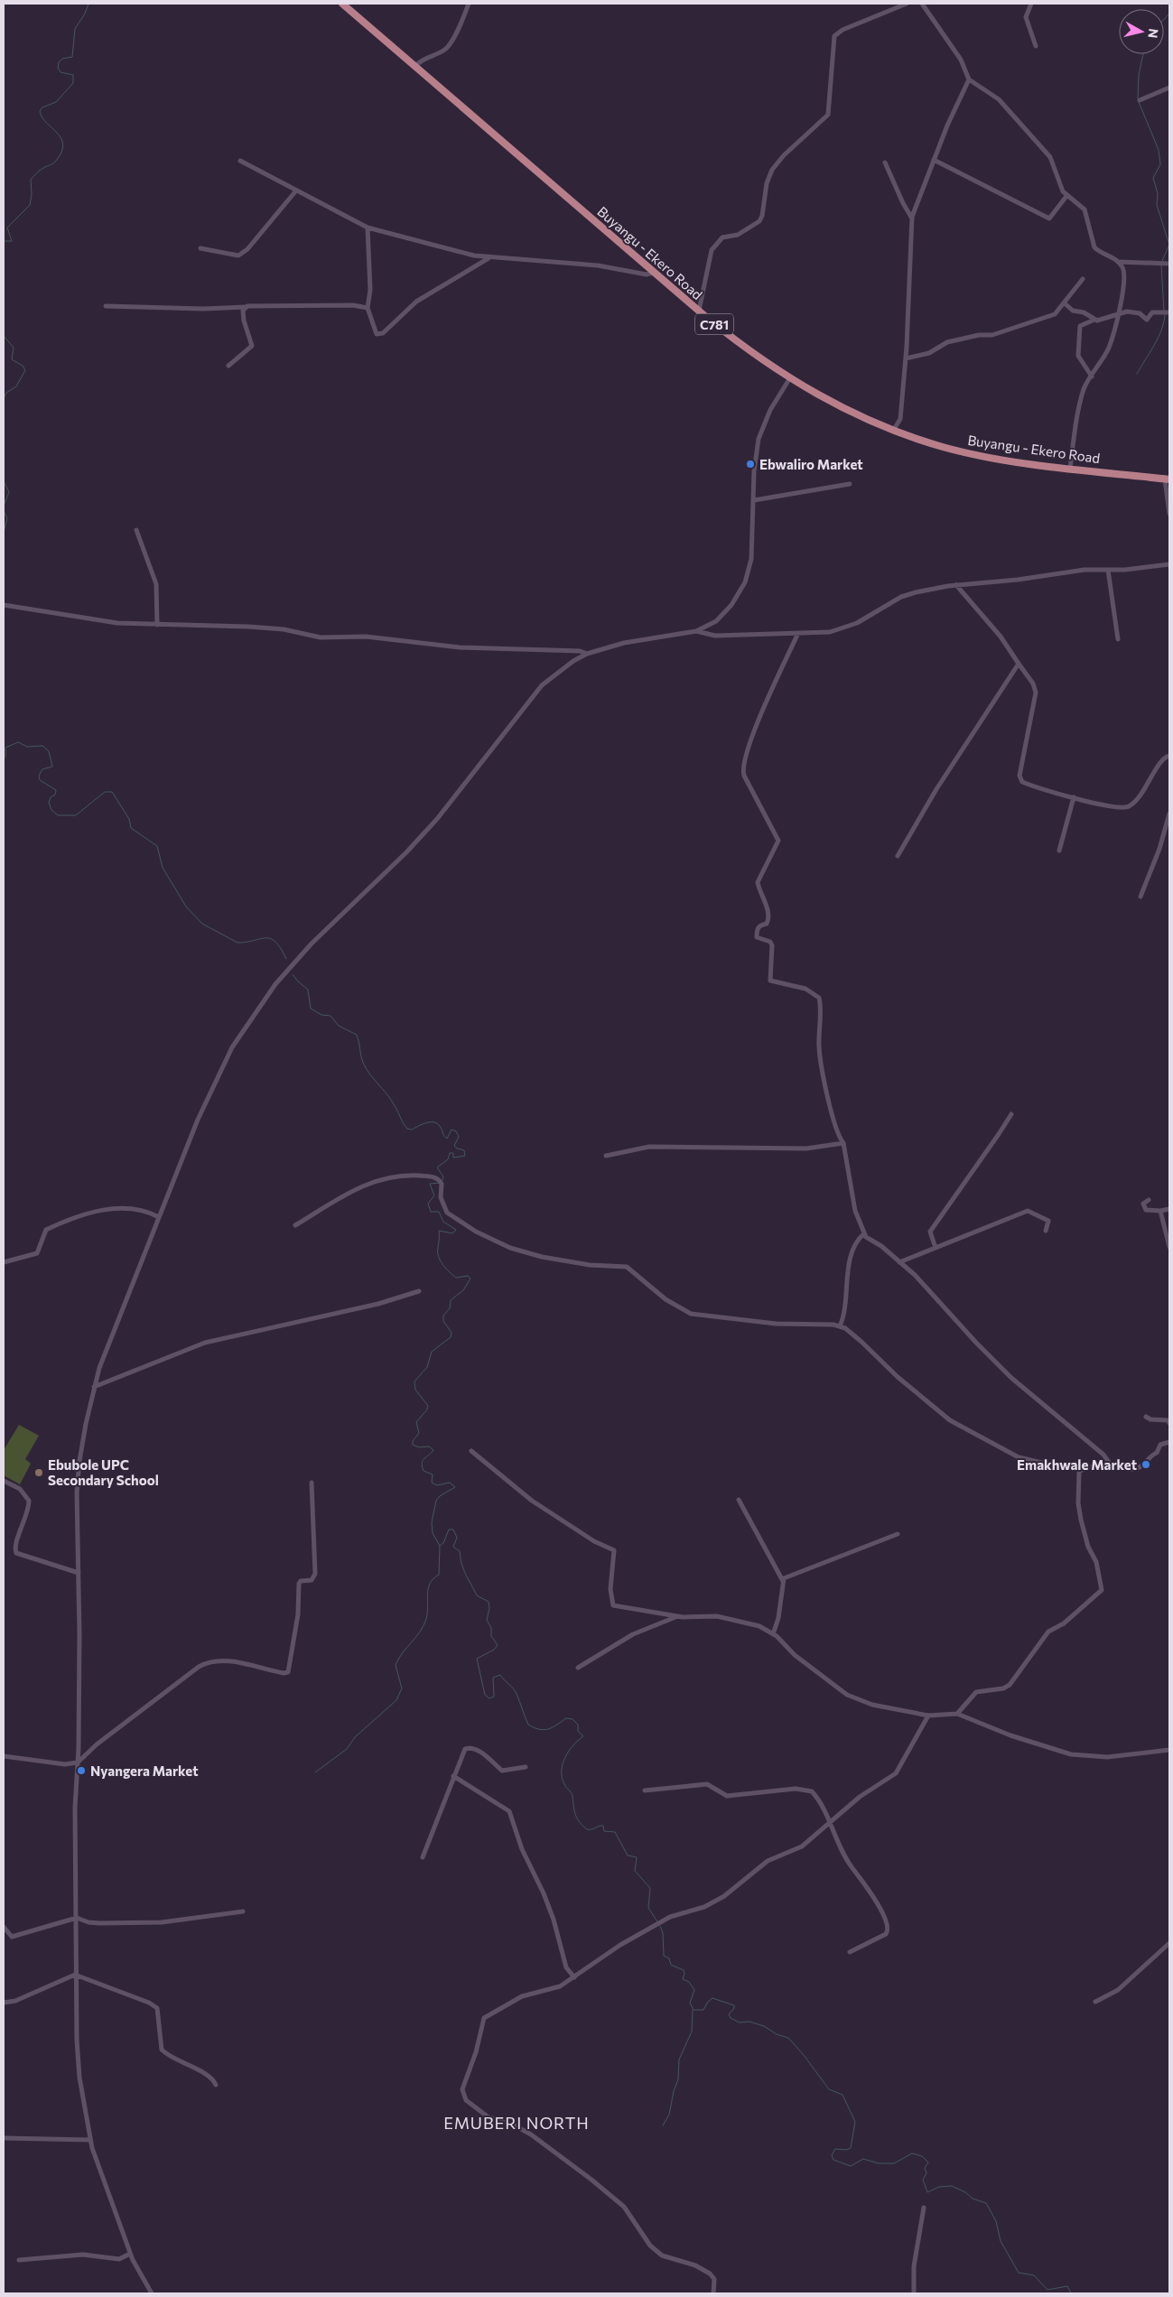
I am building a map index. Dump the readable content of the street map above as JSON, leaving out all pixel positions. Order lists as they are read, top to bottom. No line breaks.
{"streets":{"main road":["Buyangu - Ekero Road","C781"]},"districts":["EMUBERI NORTH"],"places":["Ebwaliro Market","Emakhwale Market","Ebubole UPC Secondary School","Nyangera Market"],"north":"right"}
